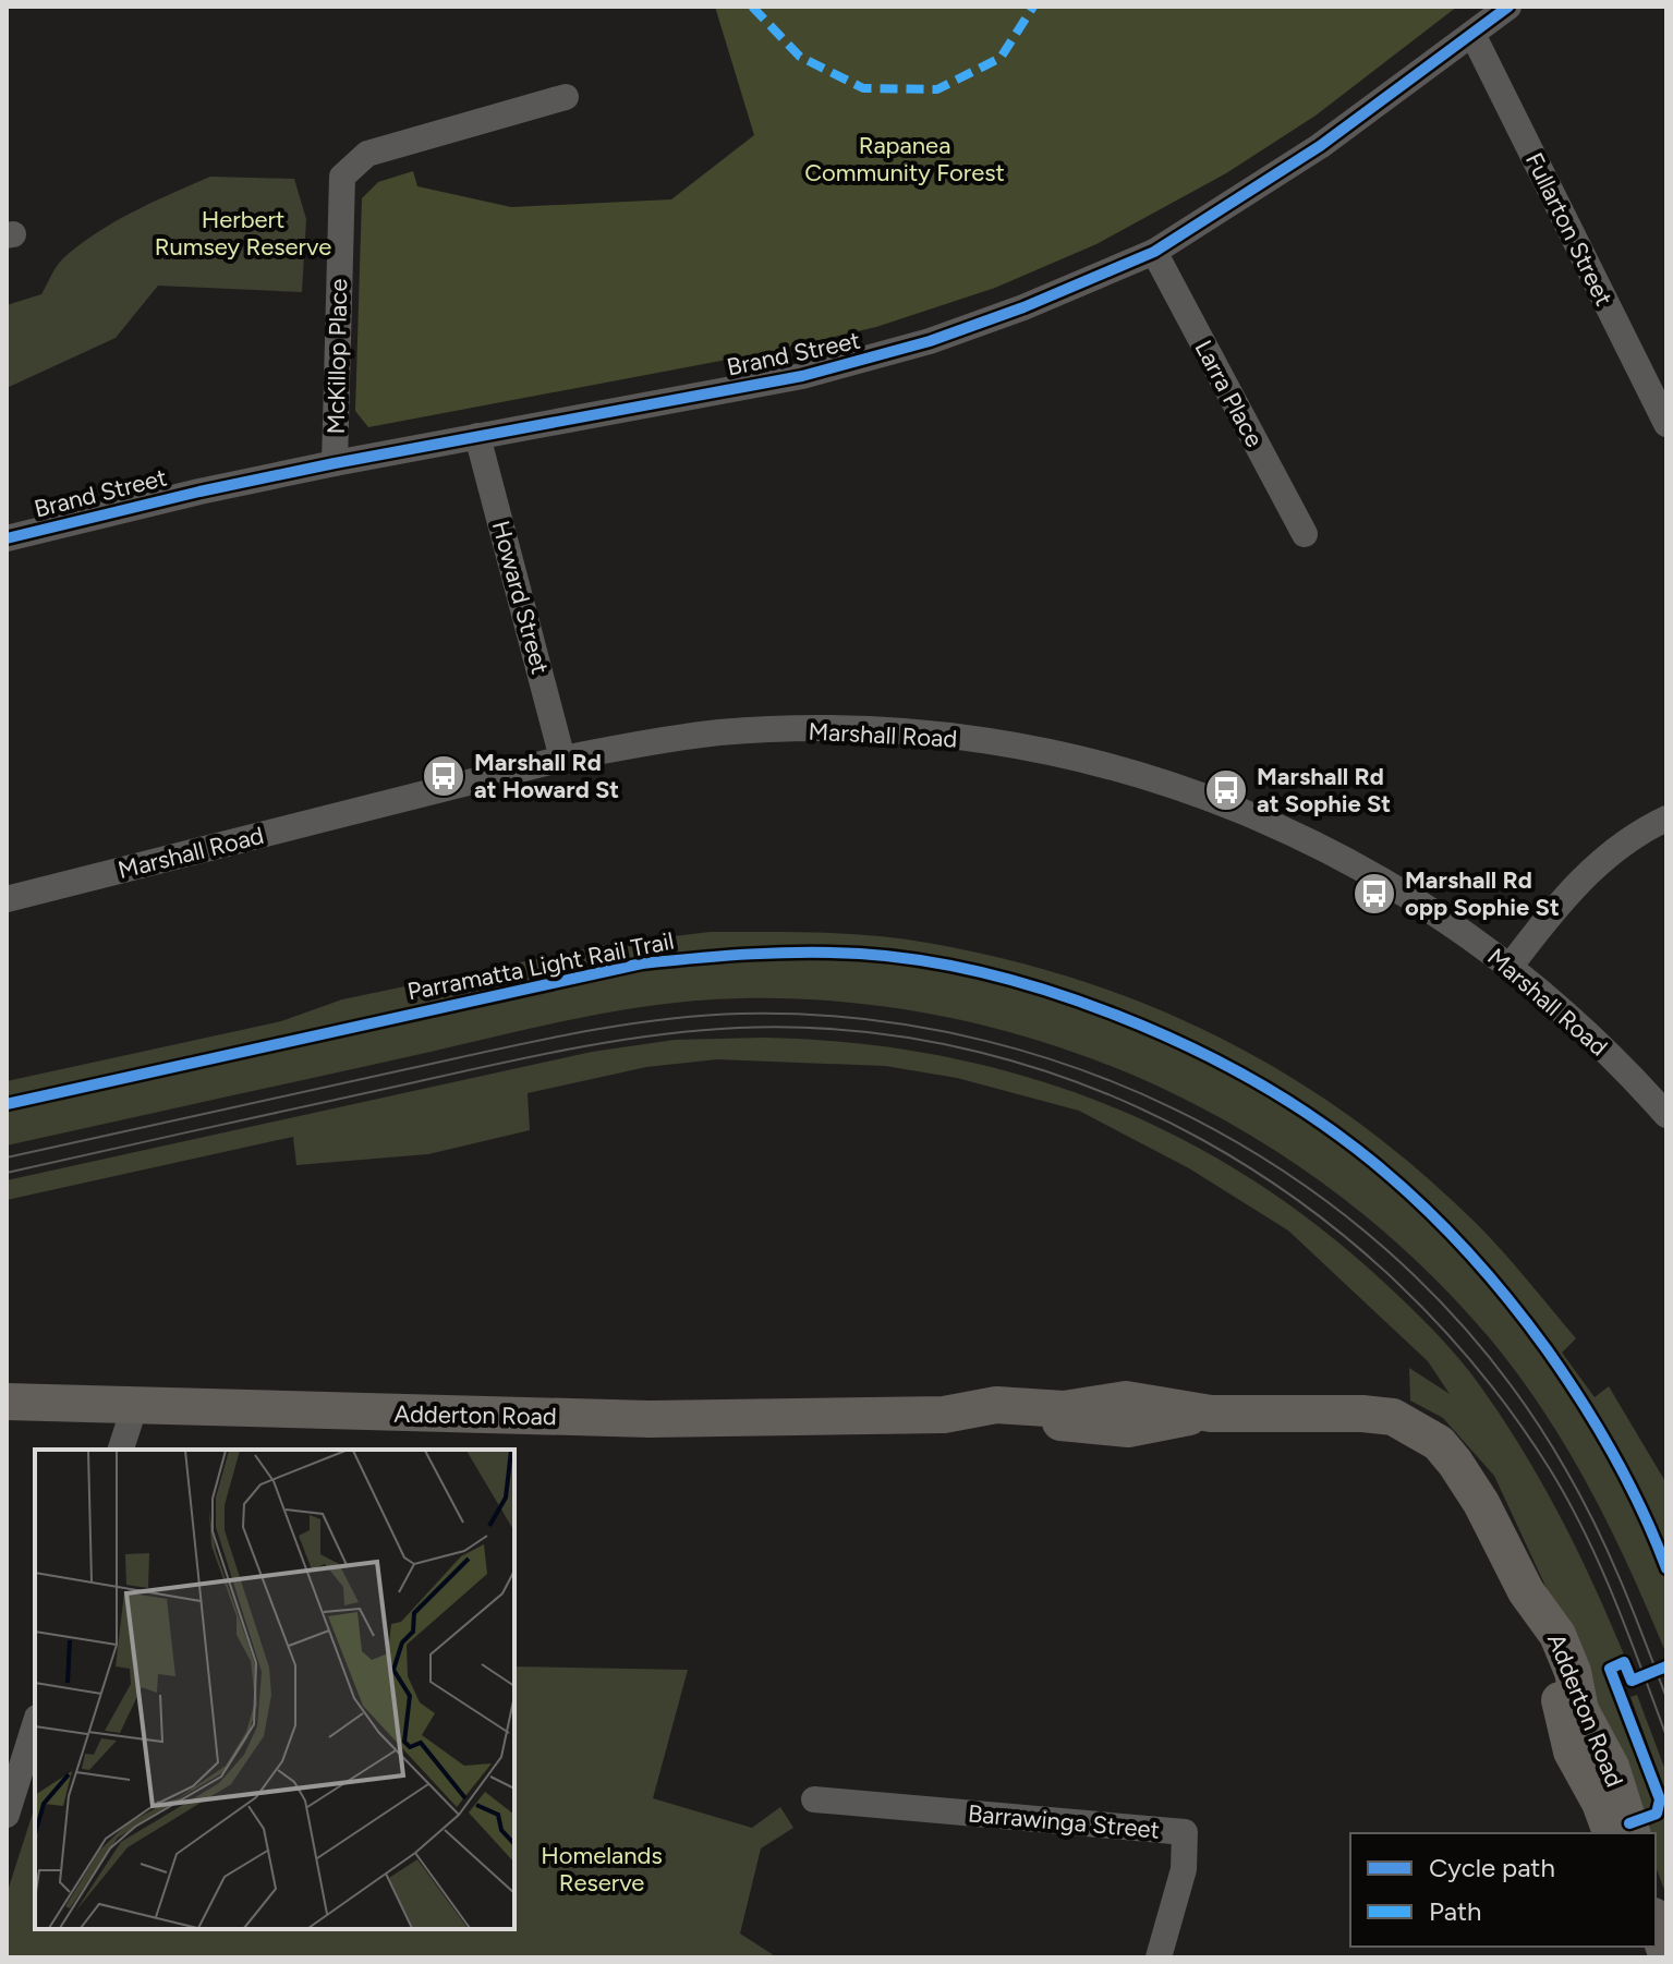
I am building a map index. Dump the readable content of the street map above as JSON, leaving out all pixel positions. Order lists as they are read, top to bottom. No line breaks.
{"streets":{"main road":["Adderton Road"],"street":["Fullarton Street","Brand Street","McKillop Place","Larra Place","Howard Street","Marshall Road","Barrawinga Street"],"cycle path":["Parramatta Light Rail Trail"]},"crossings":[["Fullarton Street","Brand Street"],["Brand Street","McKillop Place"],["Brand Street","Larra Place"],["Brand Street","Howard Street"],["Howard Street","Marshall Road"]],"parks":["Rapanea Community Forest","Herbert Rumsey Reserve","Homelands Reserve"],"places":{"bus stop":["Marshall Rd at Howard St","Marshall Rd at Sophie St","Marshall Rd opp Sophie St"]},"legend":["Cycle path","Path"]}
